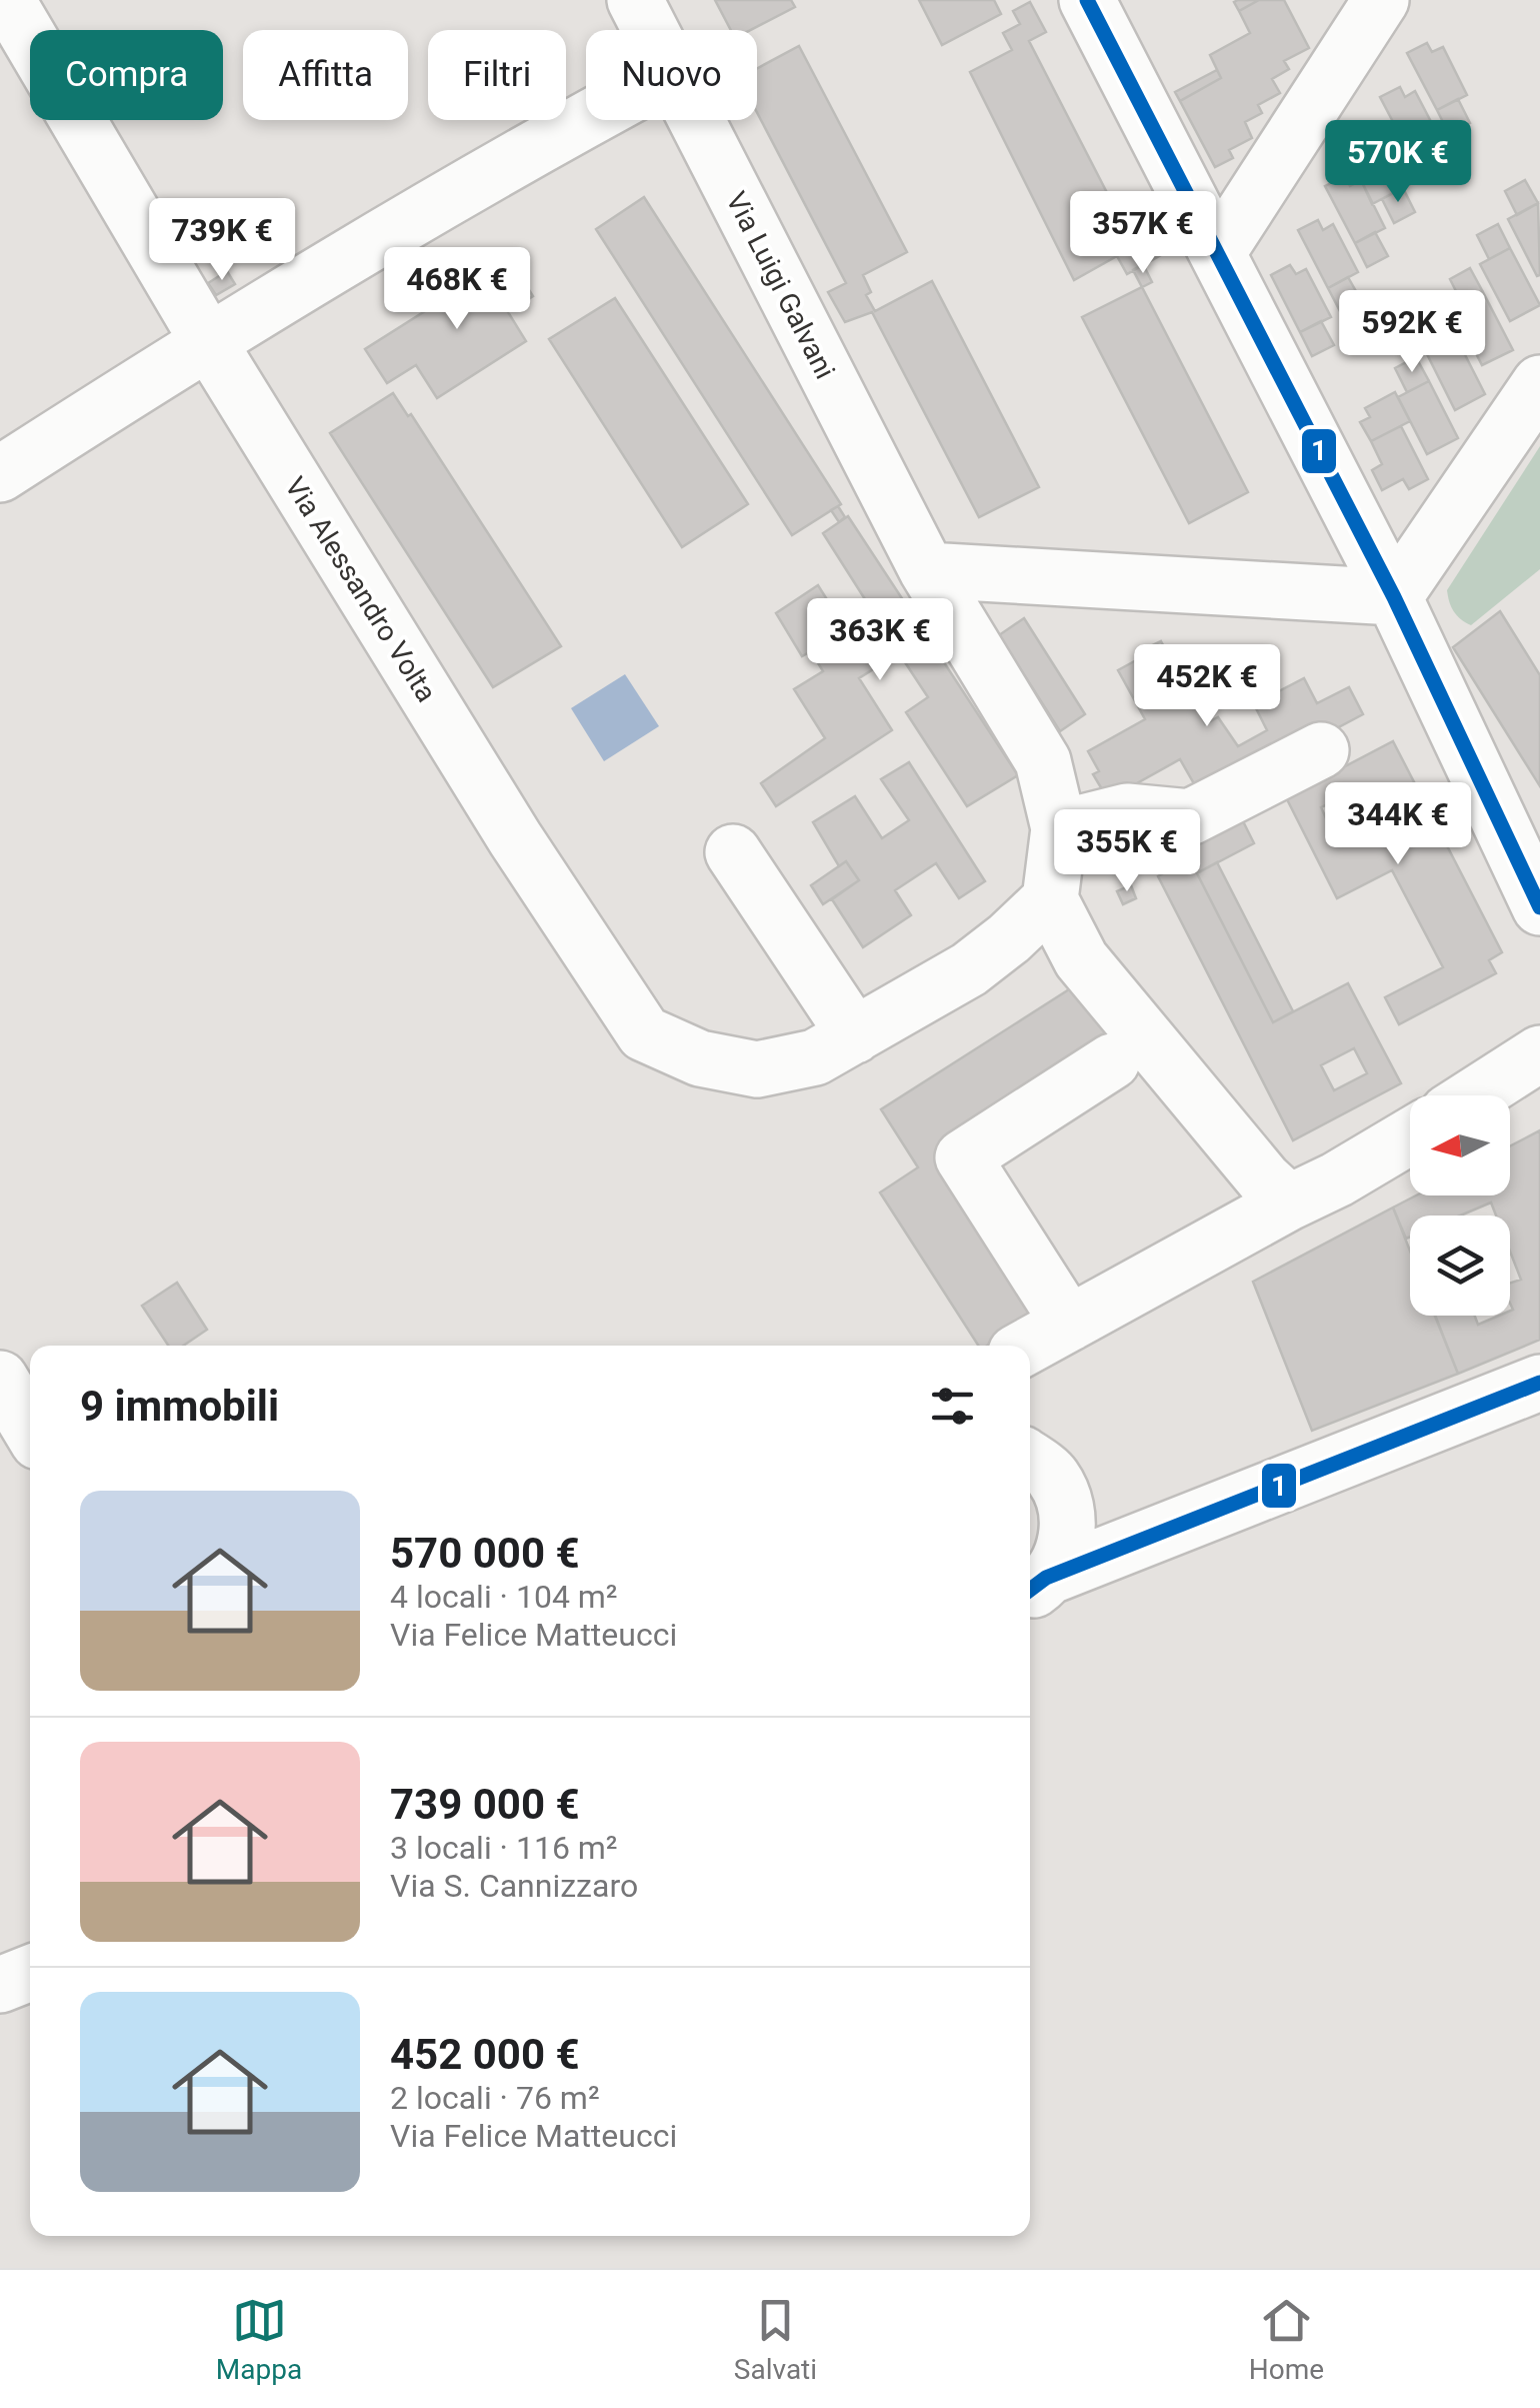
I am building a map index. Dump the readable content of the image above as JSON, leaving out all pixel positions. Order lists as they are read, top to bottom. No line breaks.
{"streets":{"street":["Via Luigi Galvani","Via Alessandro Volta"]},"lines":["transit line 1"],"north":"left","page":{"chip":["Compra","Affitta","Filtri","Nuovo"],"price":["570K €","357K €","739K €","468K €","592K €","363K €","452K €","344K €","355K €"],"heading":"9 immobili","list":[{"name":"570 000 €","note":"4 locali · 104 m² · Via Felice Matteucci"},{"name":"739 000 €","note":"3 locali · 116 m² · Via S. Cannizzaro"},{"name":"452 000 €","note":"2 locali · 76 m² · Via Felice Matteucci"}],"tabs":["Mappa","Salvati","Home"]}}
